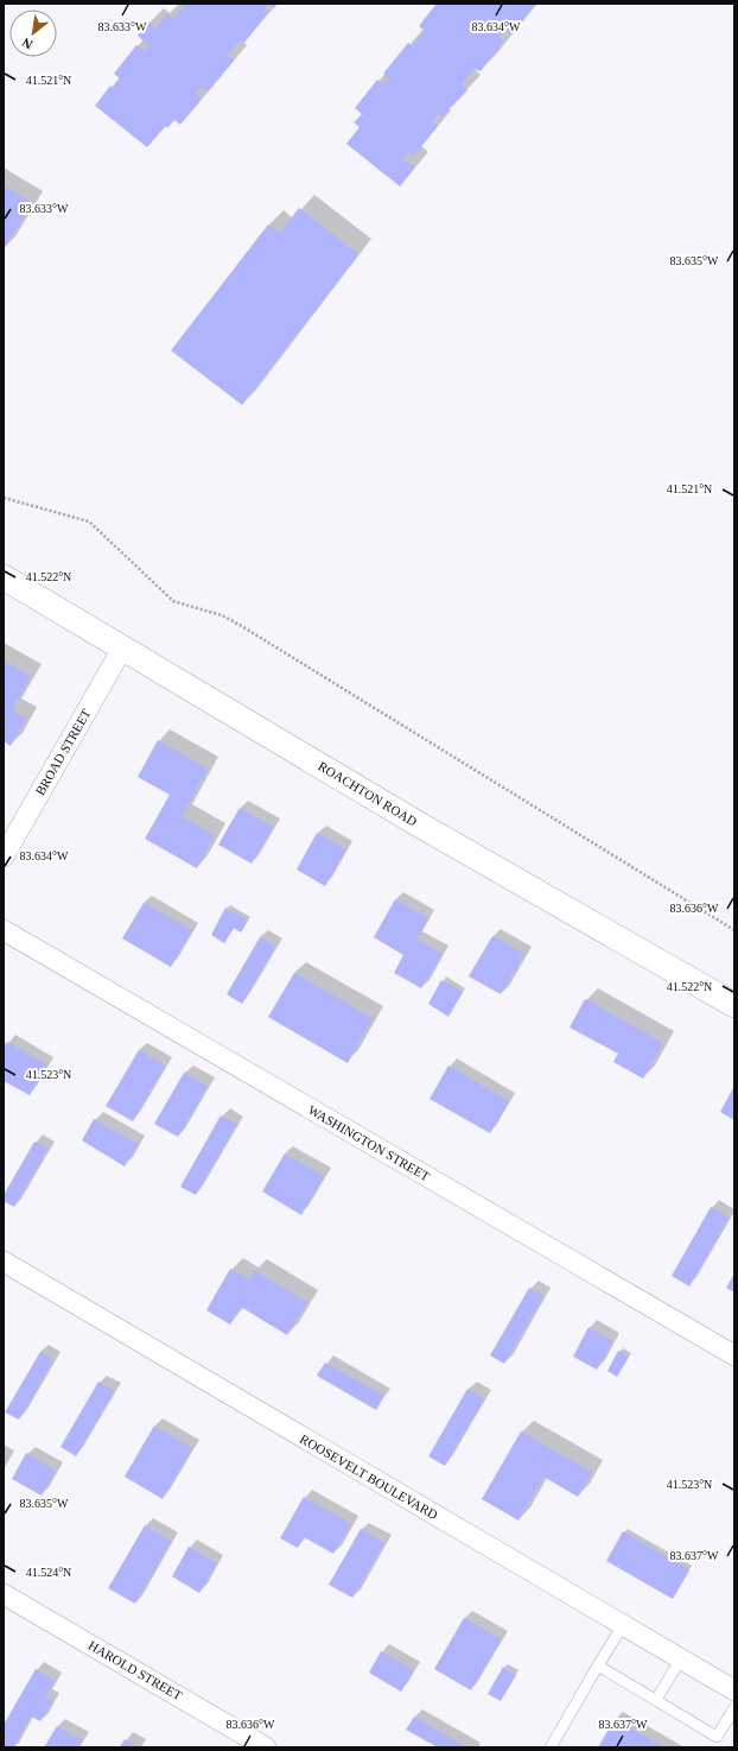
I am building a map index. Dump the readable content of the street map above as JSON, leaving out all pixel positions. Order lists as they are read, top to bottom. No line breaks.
{"streets":{"street":["BROAD STREET","ROACHTON ROAD","WASHINGTON STREET","ROOSEVELT BOULEVARD","HAROLD STREET"]},"crossings":[["BROAD STREET","ROACHTON ROAD"]],"north":"bottom left","coordinates":["83.633°W","83.634°W","41.521°N","83.635°W","41.522°N","83.636°W","41.523°N","83.637°W","41.524°N"]}
